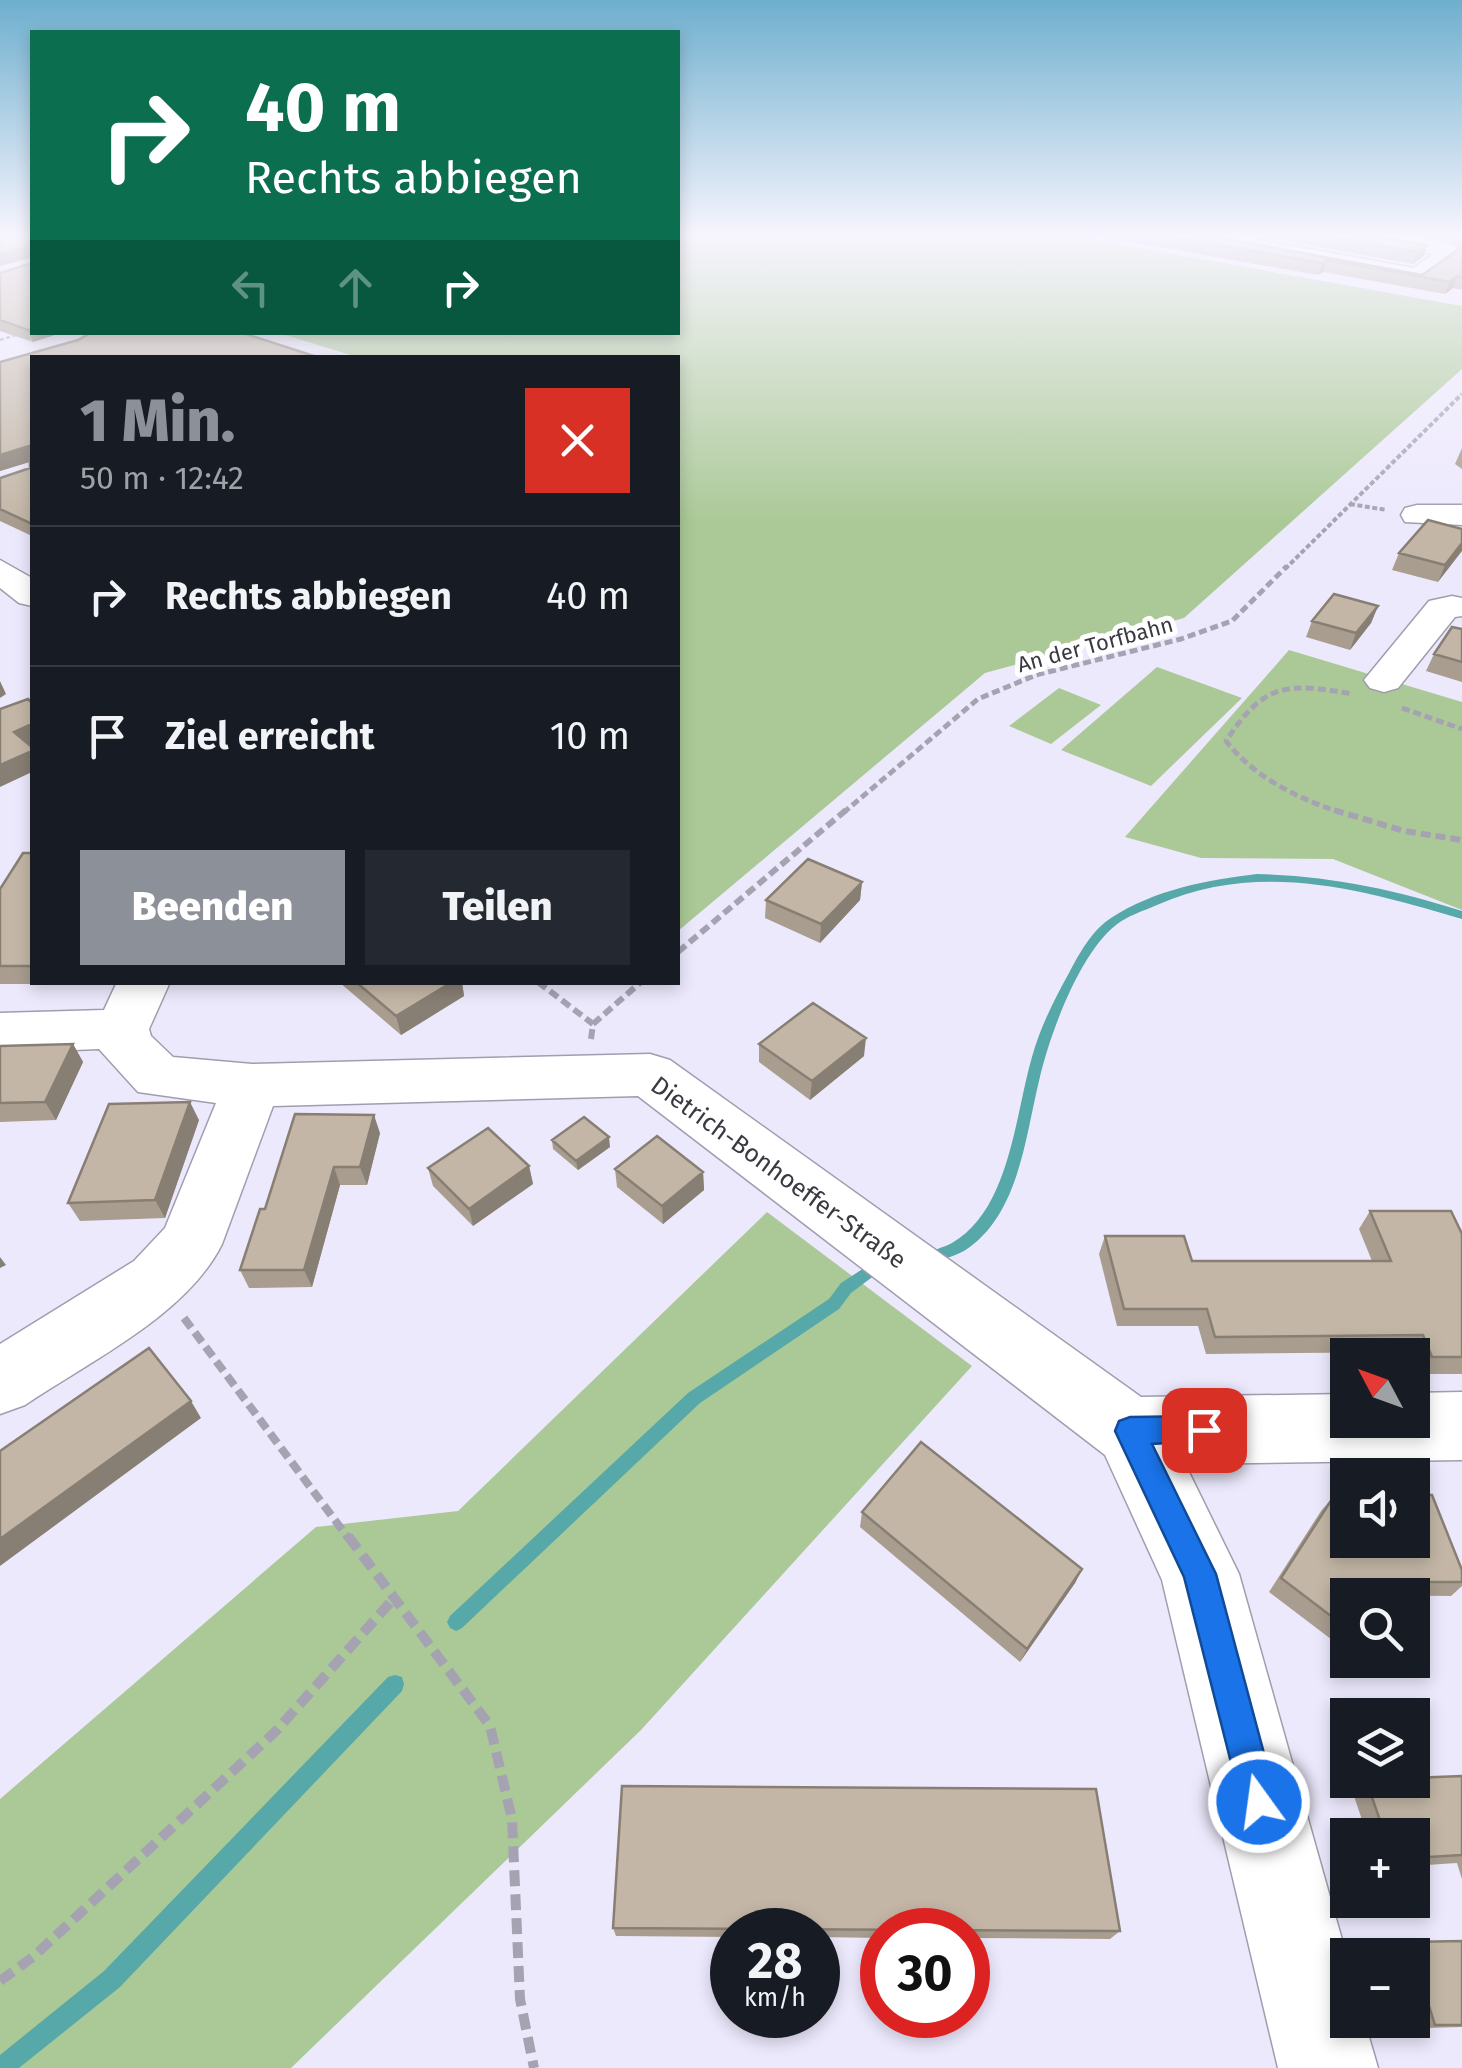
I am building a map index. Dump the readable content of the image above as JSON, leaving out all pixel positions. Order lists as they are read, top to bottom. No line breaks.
{"streets":{"street":["Dietrich-Bonhoeffer-Straße"],"path":["An der Torfbahn"]},"north":"top left","page":{"turn":["40 m","Rechts abbiegen"],"heading":["1 Min.","50 m · 12:42"],"list":[{"name":"Rechts abbiegen","value":"40 m"},{"name":"Ziel erreicht","value":"10 m"}],"buttons":["Beenden","Teilen"],"map_buttons":["+","−"],"speed":"28 km/h","limit":"30"}}
